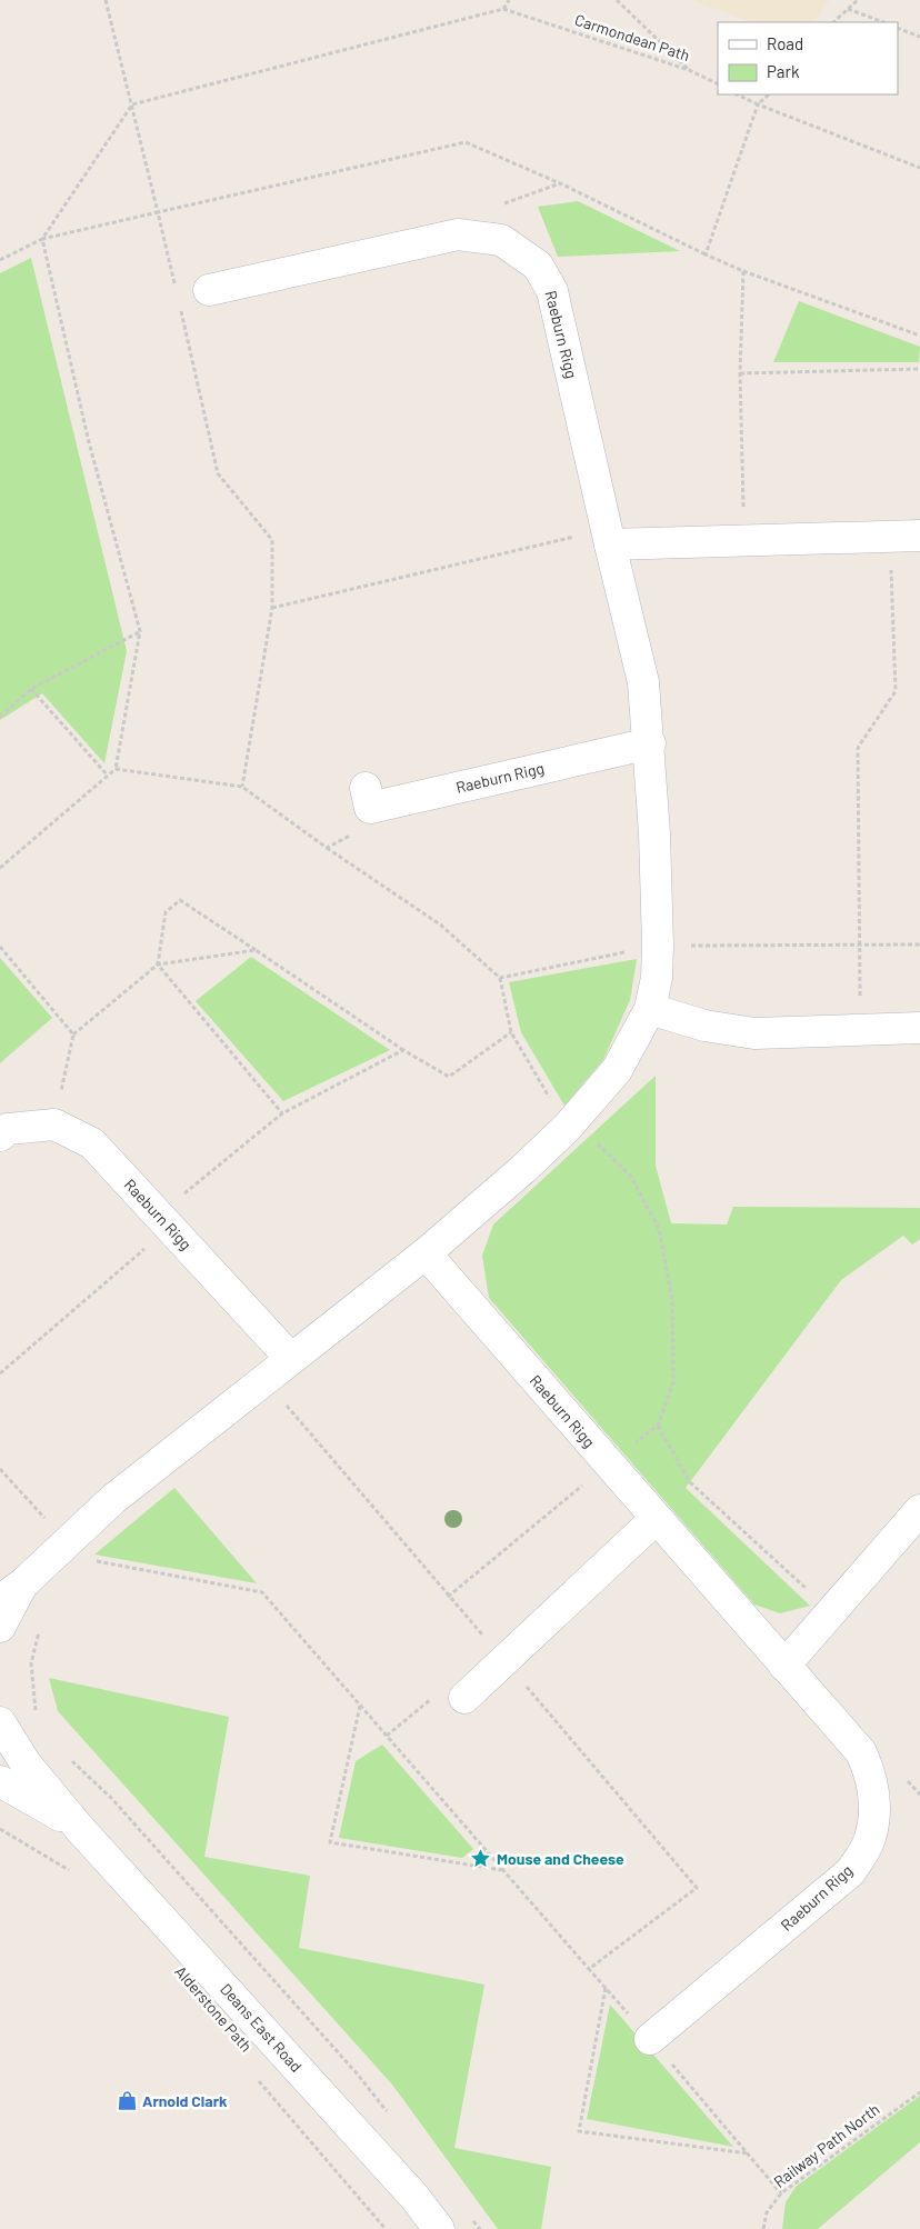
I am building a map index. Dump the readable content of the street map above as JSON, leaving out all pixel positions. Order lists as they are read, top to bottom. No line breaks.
{"streets":{"street":["Raeburn Rigg","Deans East Road"],"path":["Carmondean Path","Railway Path North"]},"places":{"place":["Mouse and Cheese"],"shop":["Arnold Clark"]},"legend":["Road","Park"]}
